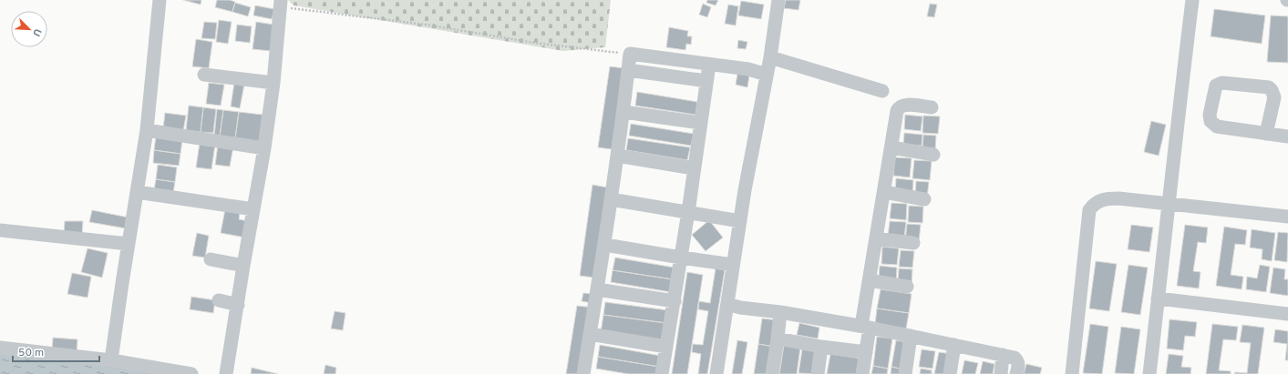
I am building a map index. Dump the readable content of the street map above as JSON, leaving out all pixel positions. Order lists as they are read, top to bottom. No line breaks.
{"scale_bar":"50 m","north":"bottom right"}
